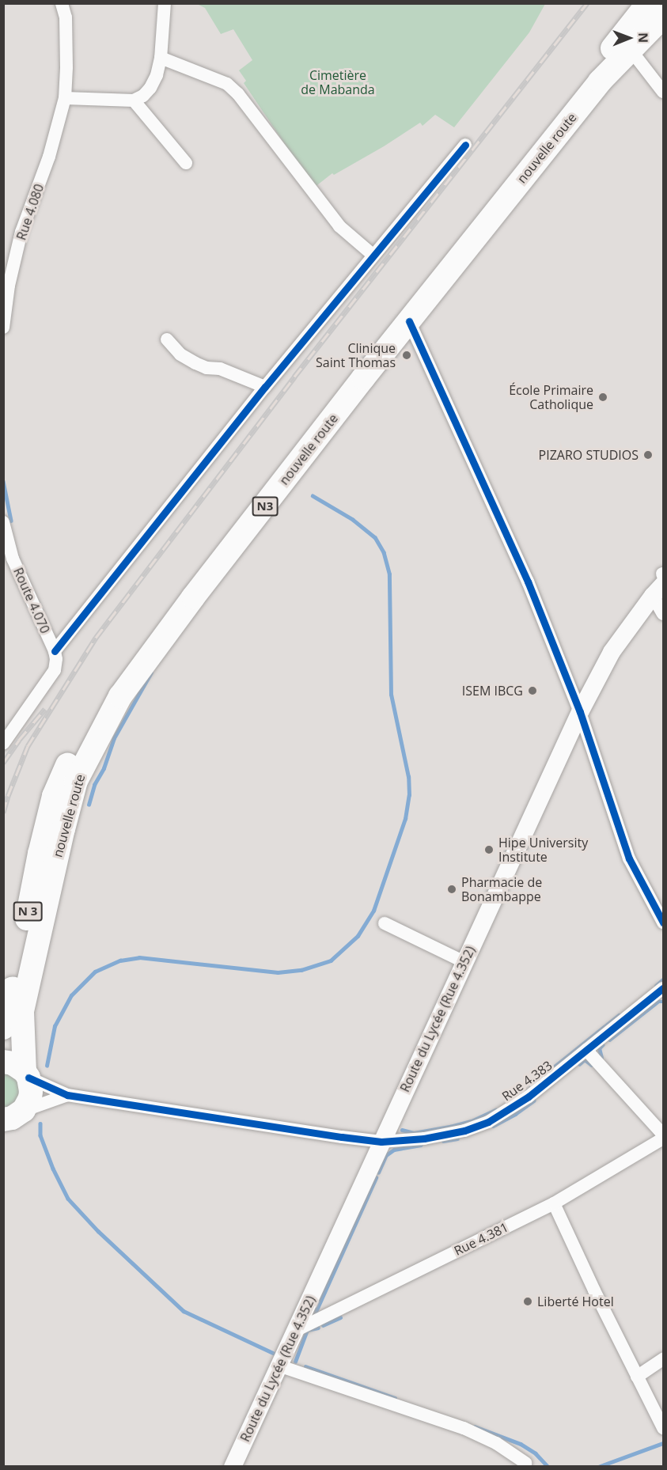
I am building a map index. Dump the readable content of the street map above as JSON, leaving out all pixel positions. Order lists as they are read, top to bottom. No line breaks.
{"streets":{"highway":["nouvelle route","N3","N 3"],"main road":["Route du Lycée (Rue 4.352)"],"street":["Rue 4.080","Route 4.070","Rue 4.383","Rue 4.381"]},"crossings":[["Route du Lycée (Rue 4.352)","Rue 4.383"],["Route du Lycée (Rue 4.352)","Rue 4.381"]],"parks":["Cimetière de Mabanda"],"places":["Clinique Saint Thomas","École Primaire Catholique","PIZARO STUDIOS","ISEM IBCG","Hipe University Institute","Pharmacie de Bonambappe","Liberté Hotel"],"north":"right"}
